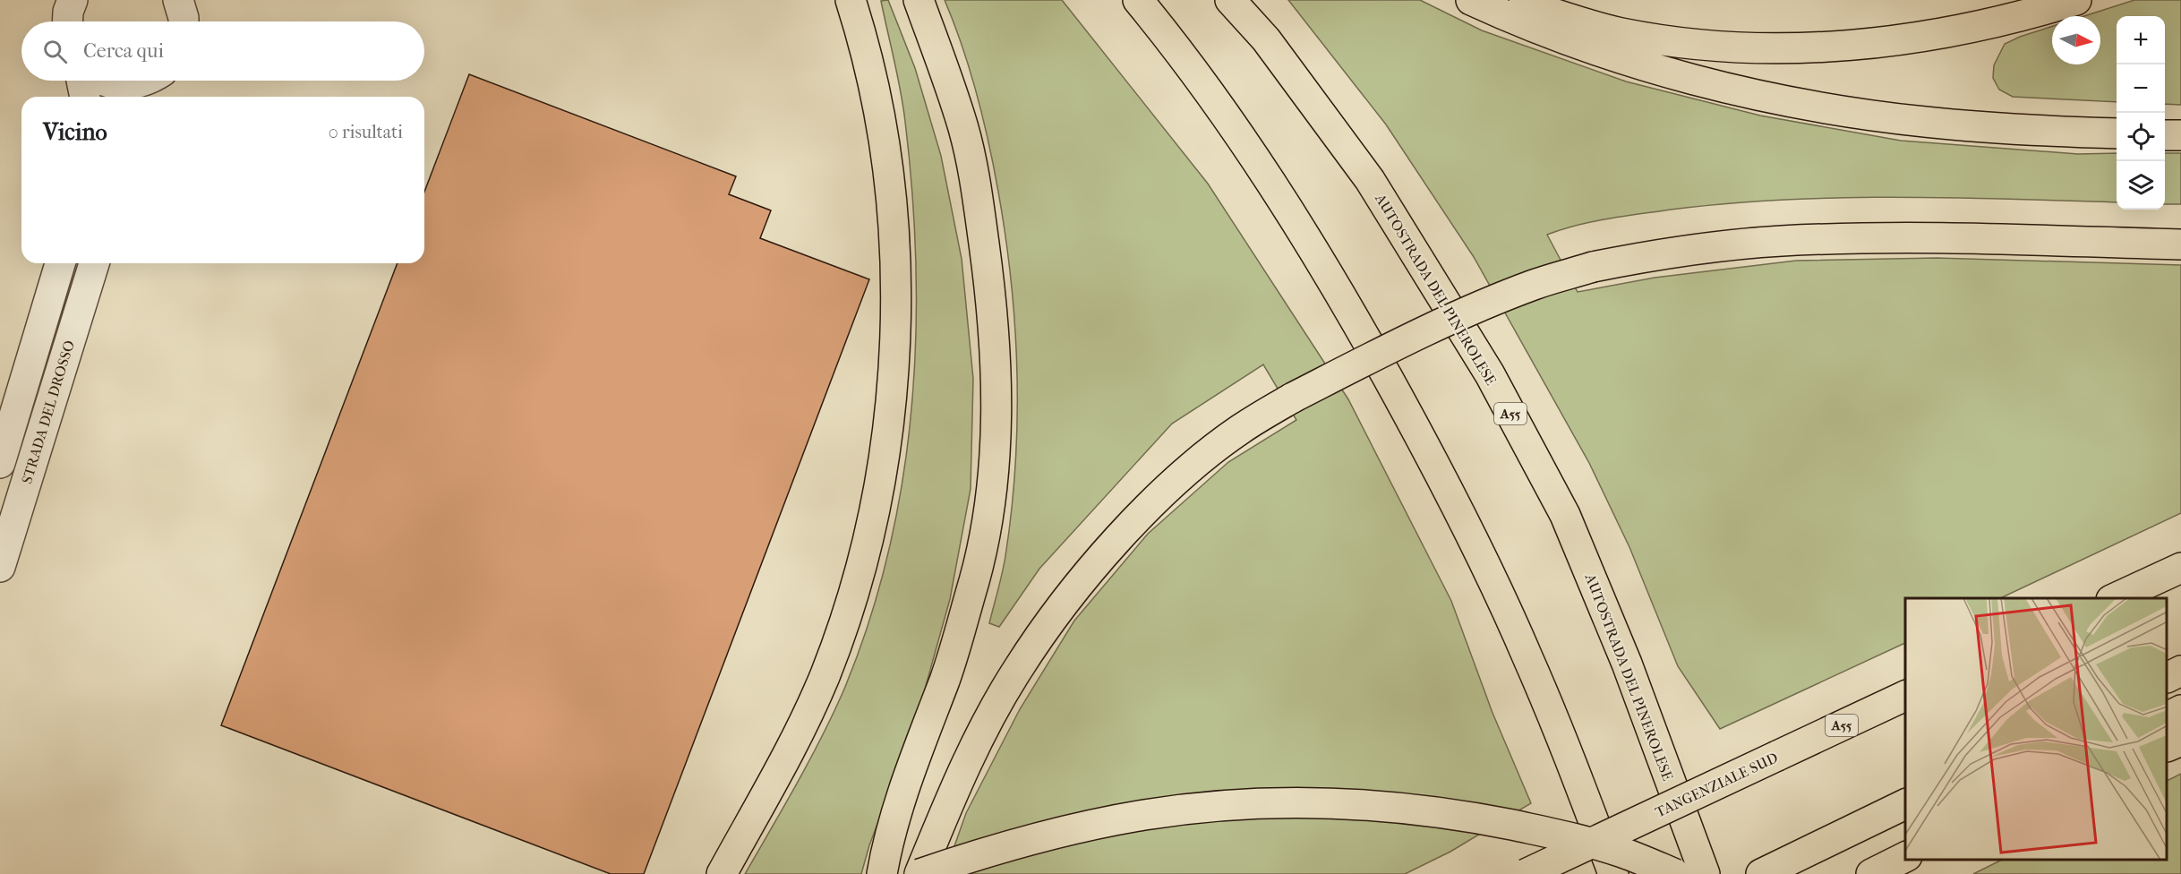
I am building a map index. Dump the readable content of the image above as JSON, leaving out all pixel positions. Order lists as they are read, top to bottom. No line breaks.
{"streets":{"highway":["AUTOSTRADA DEL PINEROLESE","A55","TANGENZIALE SUD"],"street":["STRADA DEL DROSSO"]},"north":"right","page":{"map_buttons":["+","−"],"search":"Cerca qui","heading":["Vicino","0 risultati"]}}
